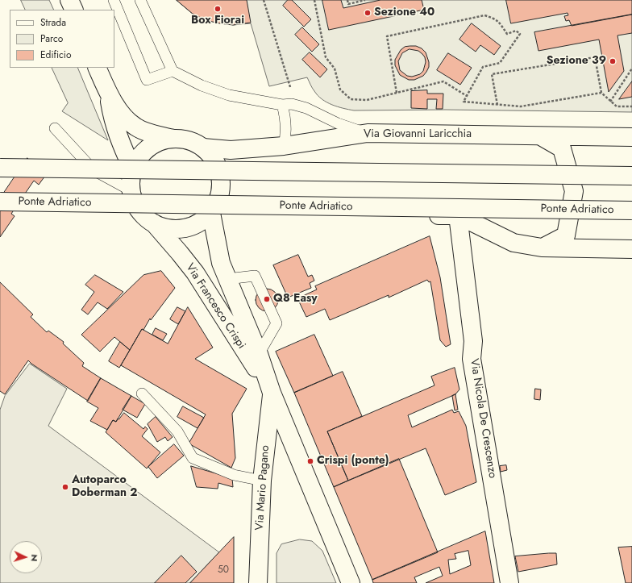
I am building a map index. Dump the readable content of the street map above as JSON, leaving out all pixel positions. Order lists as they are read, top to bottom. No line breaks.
{"streets":{"main road":["Via Giovanni Laricchia","Ponte Adriatico","Via Francesco Crispi","Via Nicola De Crescenzo","Via Mario Pagano"]},"crossings":[["Via Giovanni Laricchia","Via Francesco Crispi"],["Via Francesco Crispi","Via Mario Pagano"]],"places":["Box Fiorai","Sezione 40","Sezione 39","Q8 Easy","Crispi (ponte)","Autoparco Doberman 2"],"house_numbers":["50"],"legend":["Strada","Parco","Edificio"],"north":"right"}
